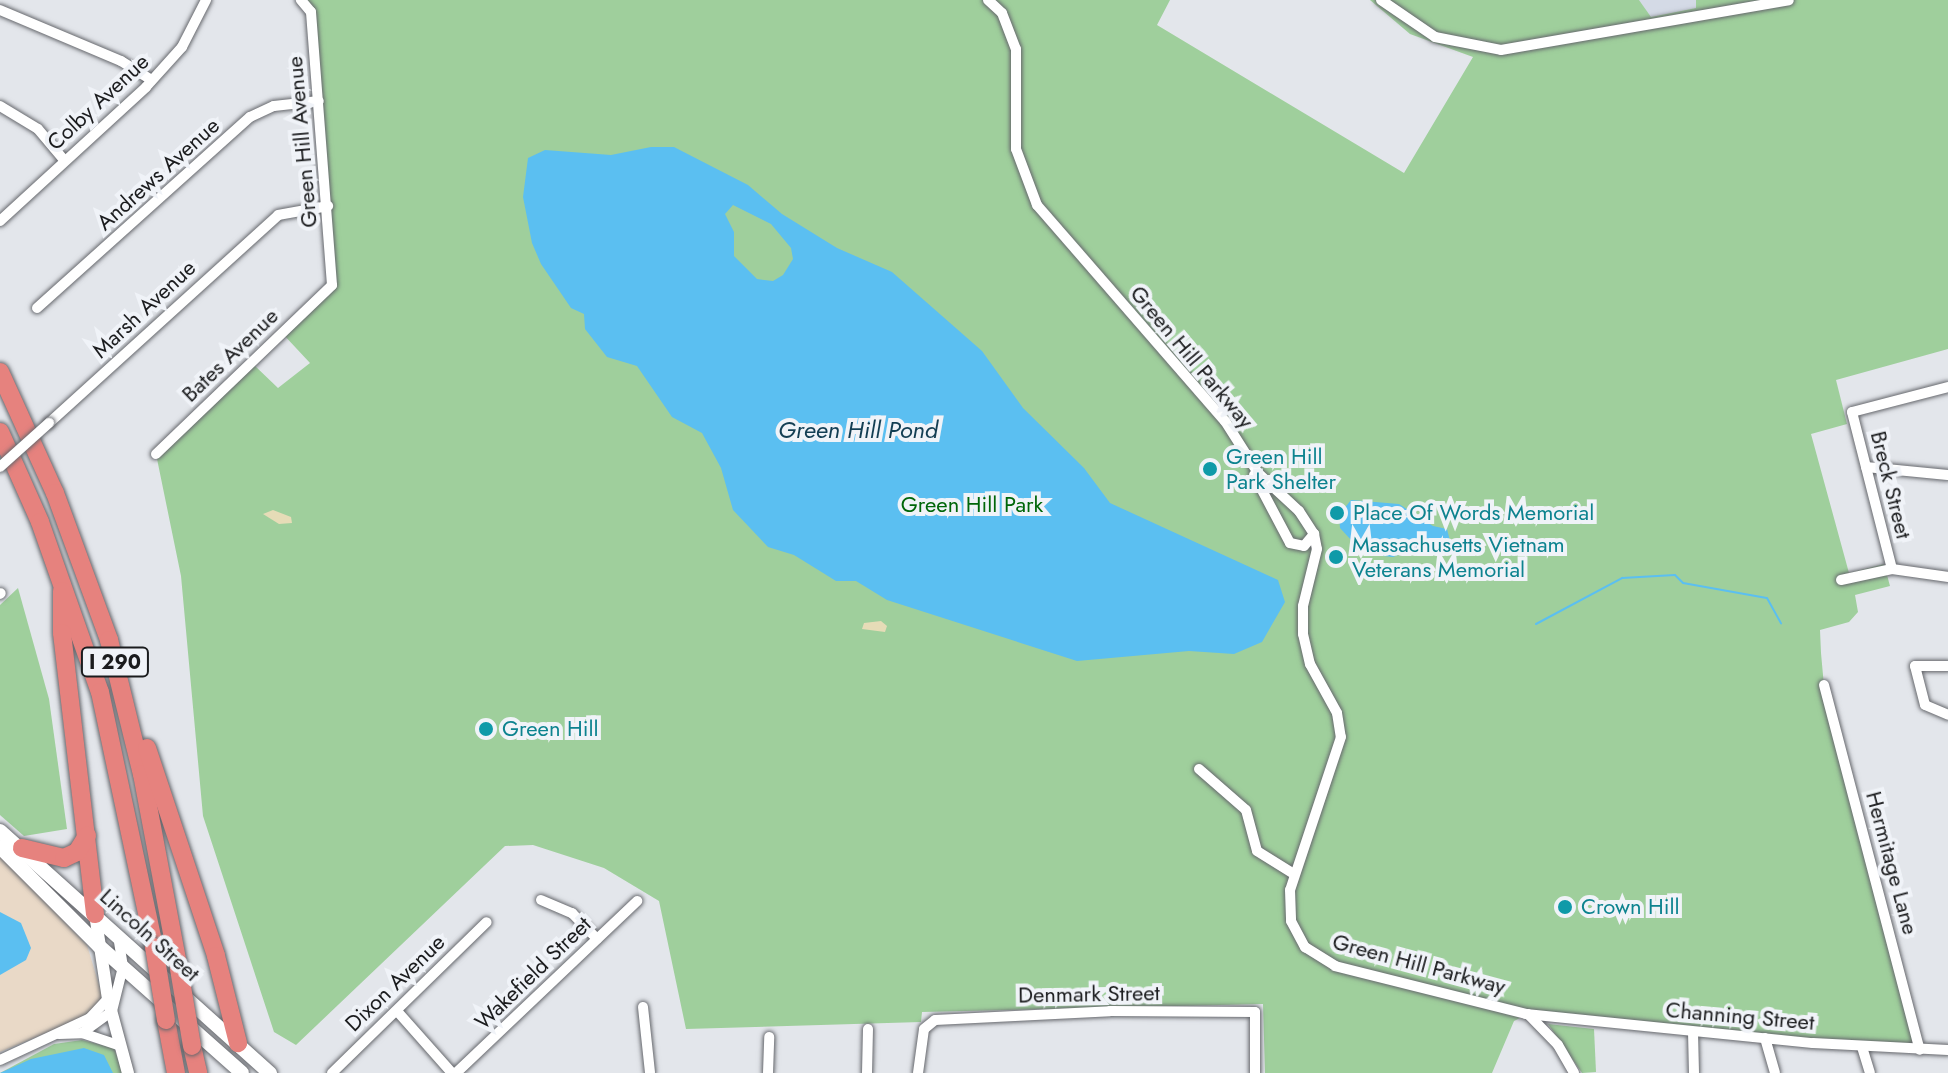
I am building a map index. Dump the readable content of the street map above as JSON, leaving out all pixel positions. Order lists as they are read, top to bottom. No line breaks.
{"streets":{"highway":["I 290"],"main road":["Lincoln Street"],"street":["Colby Avenue","Green Hill Avenue","Andrews Avenue","Marsh Avenue","Bates Avenue","Green Hill Parkway","Breck Street","Hermitage Lane","Wakefield Street","Dixon Avenue","Denmark Street","Channing Street"]},"crossings":[["Green Hill Avenue","Andrews Avenue"],["Green Hill Avenue","Marsh Avenue"],["Green Hill Avenue","Bates Avenue"],["Green Hill Parkway","Channing Street"],["Hermitage Lane","Channing Street"]],"water":["Green Hill Pond"],"parks":["Green Hill Park"],"places":["Green Hill Park Shelter","Place Of Words Memorial","Massachusetts Vietnam Veterans Memorial","Green Hill","Crown Hill"]}
